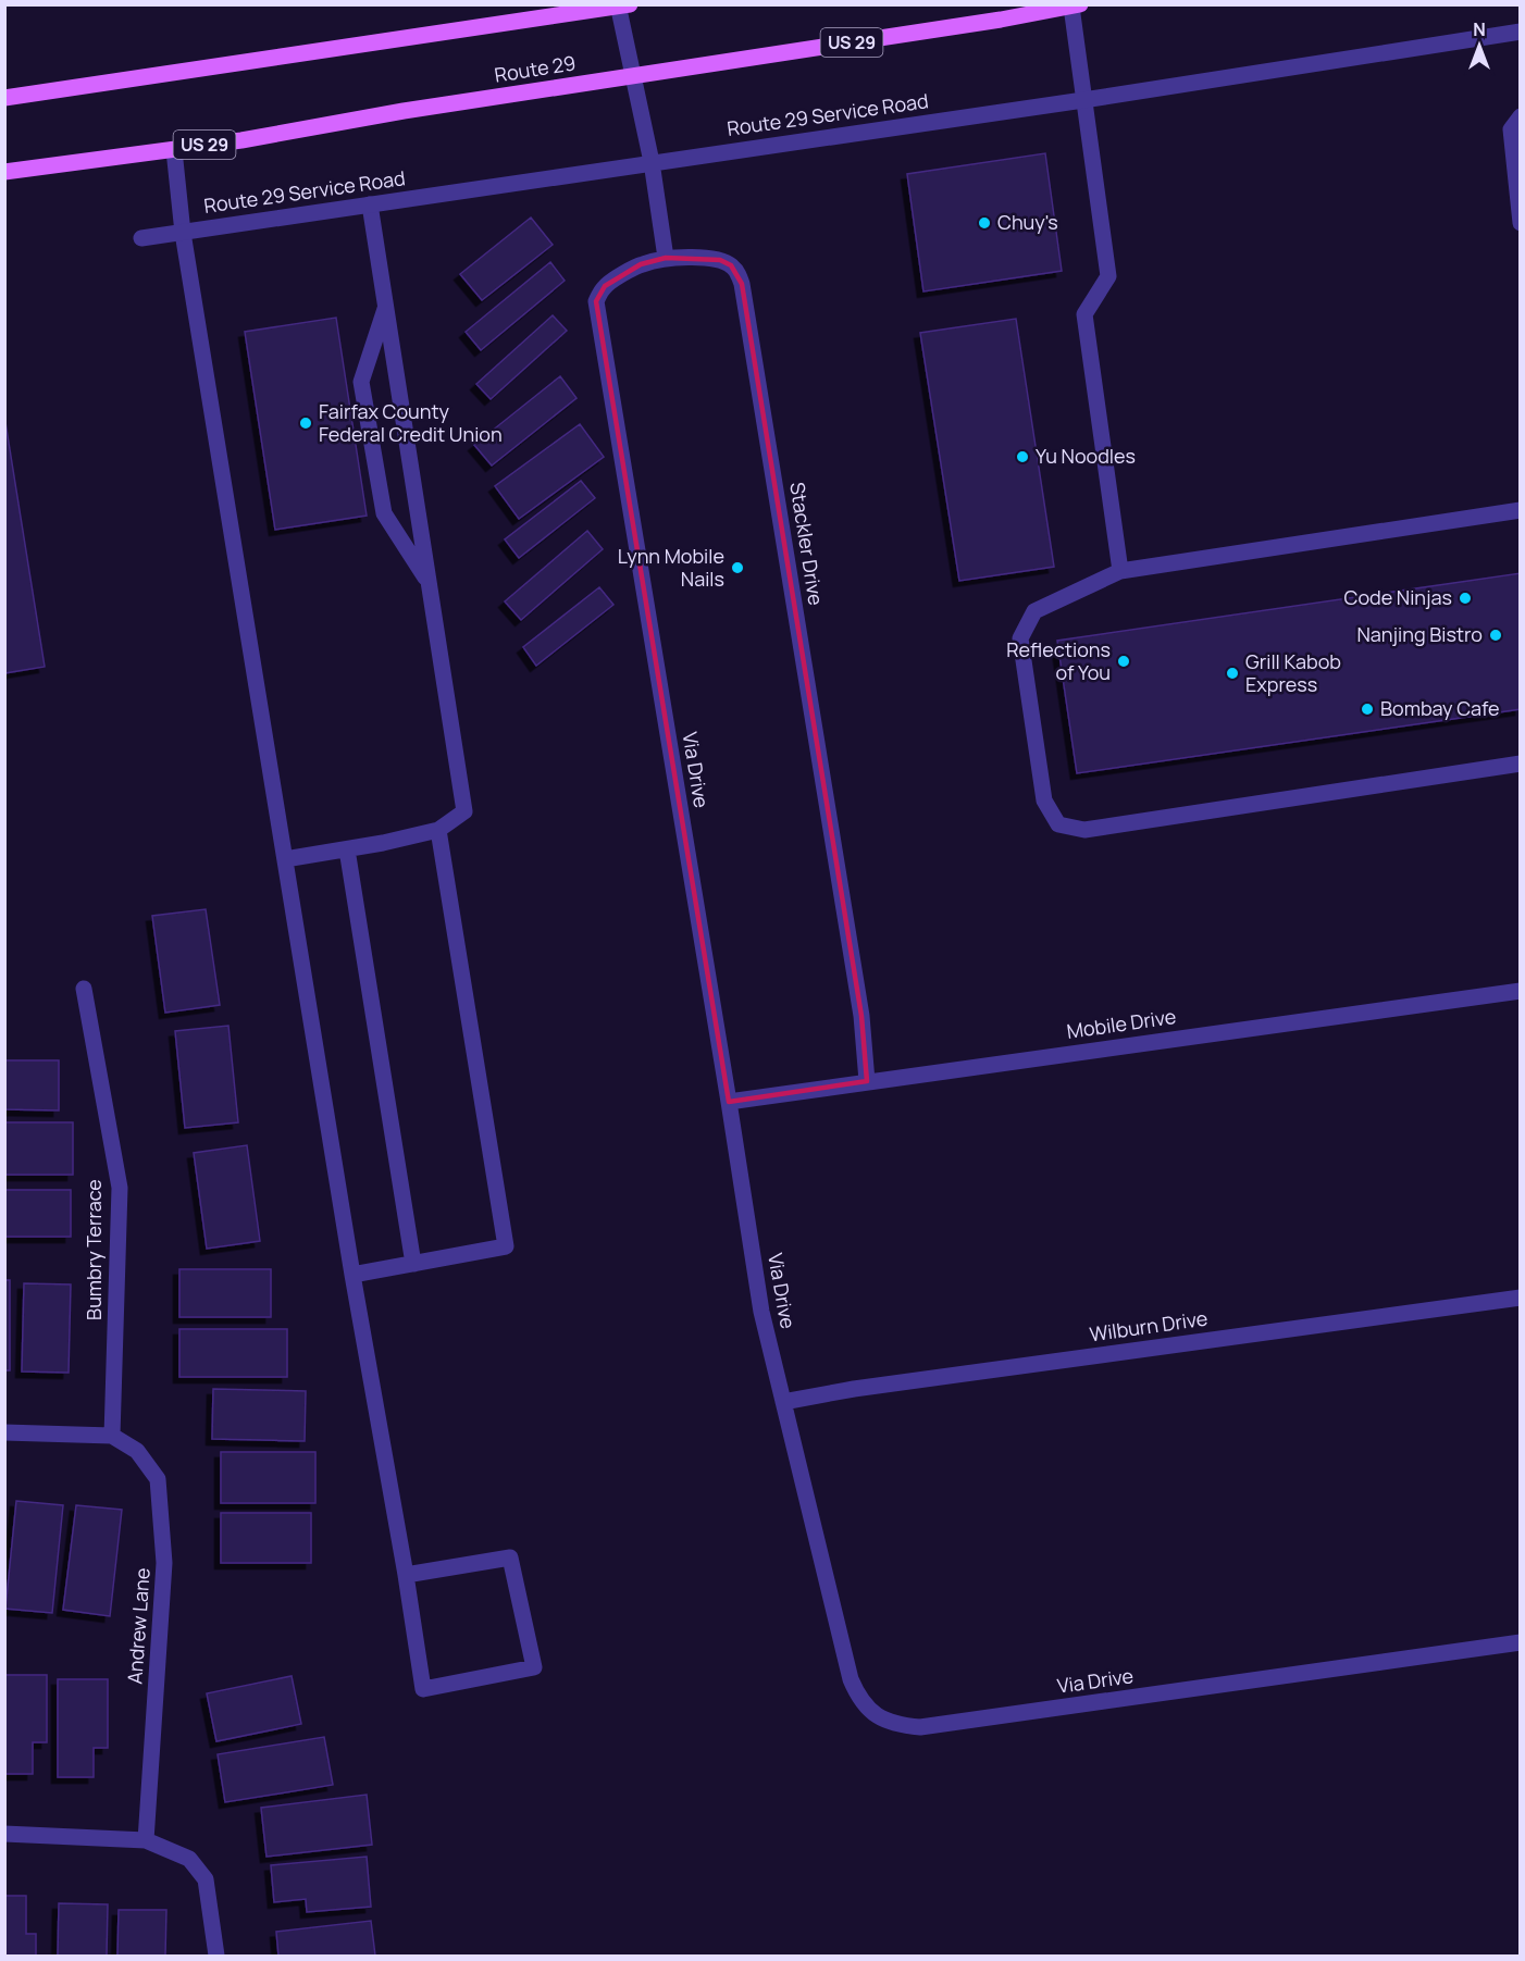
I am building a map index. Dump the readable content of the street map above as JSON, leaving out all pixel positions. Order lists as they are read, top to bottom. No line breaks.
{"streets":{"main road":["US 29","Route 29"],"street":["Route 29 Service Road","Stackler Drive","Via Drive","Mobile Drive","Bumbry Terrace","Wilburn Drive","Andrew Lane"]},"crossings":[["Stackler Drive","Via Drive"],["Stackler Drive","Mobile Drive"],["Via Drive","Mobile Drive"],["Via Drive","Wilburn Drive"],["Bumbry Terrace","Andrew Lane"]],"places":["Chuy's","Fairfax County Federal Credit Union","Yu Noodles","Lynn Mobile Nails","Code Ninjas","Nanjing Bistro","Reflections of You","Grill Kabob Express","Bombay Cafe"],"north":"top"}
